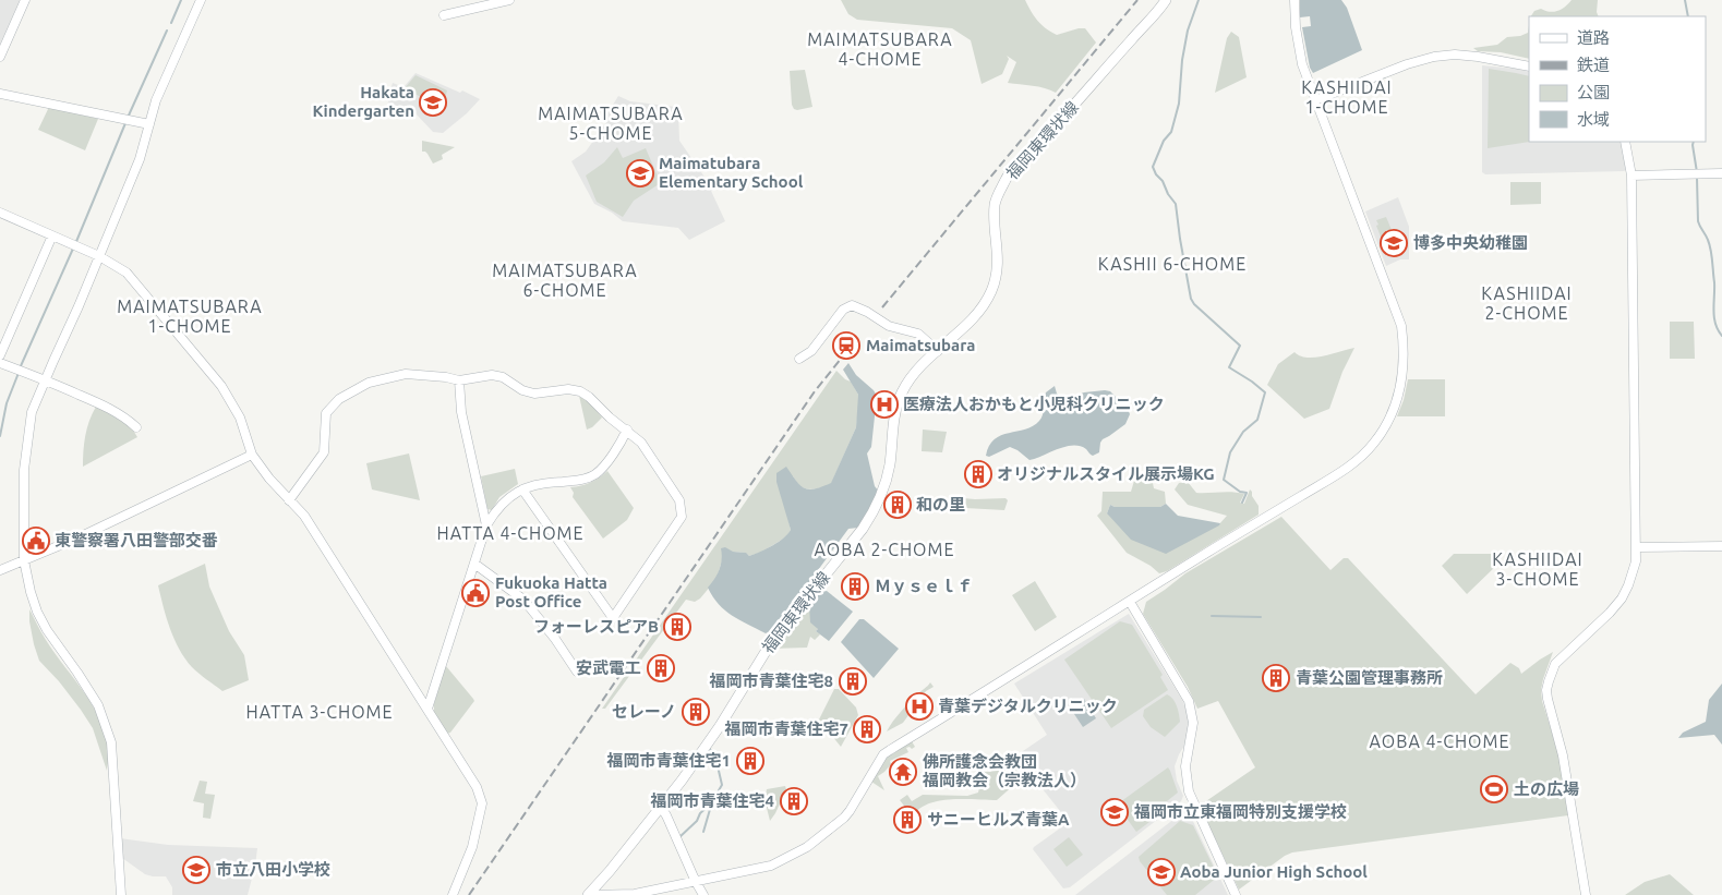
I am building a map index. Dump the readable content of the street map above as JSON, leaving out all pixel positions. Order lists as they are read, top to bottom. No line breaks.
{"streets":{"main road":["福岡東環状線"]},"districts":["MAIMATSUBARA 4-CHOME","KASHIIDAI 1-CHOME","MAIMATSUBARA 5-CHOME","KASHII 6-CHOME","MAIMATSUBARA 6-CHOME","KASHIIDAI 2-CHOME","MAIMATSUBARA 1-CHOME","HATTA 4-CHOME","AOBA 2-CHOME","KASHIIDAI 3-CHOME","HATTA 3-CHOME","AOBA 4-CHOME"],"places":{"school or university":["Hakata Kindergarten","Maimatubara Elementary School","博多中央幼稚園","福岡市立東福岡特別支援学校","市立八田小学校","Aoba Junior High School"],"station":["Maimatsubara"],"hospital":["医療法人おかもと小児科クリニック","青葉デジタルクリニック"],"building":["オリジナルスタイル展示場KG","和の里","Ｍｙｓｅｌｆ","フォーレスピアB","安武電工","青葉公園管理事務所","福岡市青葉住宅8","セレーノ","福岡市青葉住宅7","福岡市青葉住宅1","福岡市青葉住宅4","サニーヒルズ青葉A"],"public building":["東警察署八田警部交番","Fukuoka Hatta Post Office"],"temple":["佛所護念会教団 福岡教会（宗教法人）"],"sports":["土の広場"]},"legend":["道路","鉄道","公園","水域"]}
